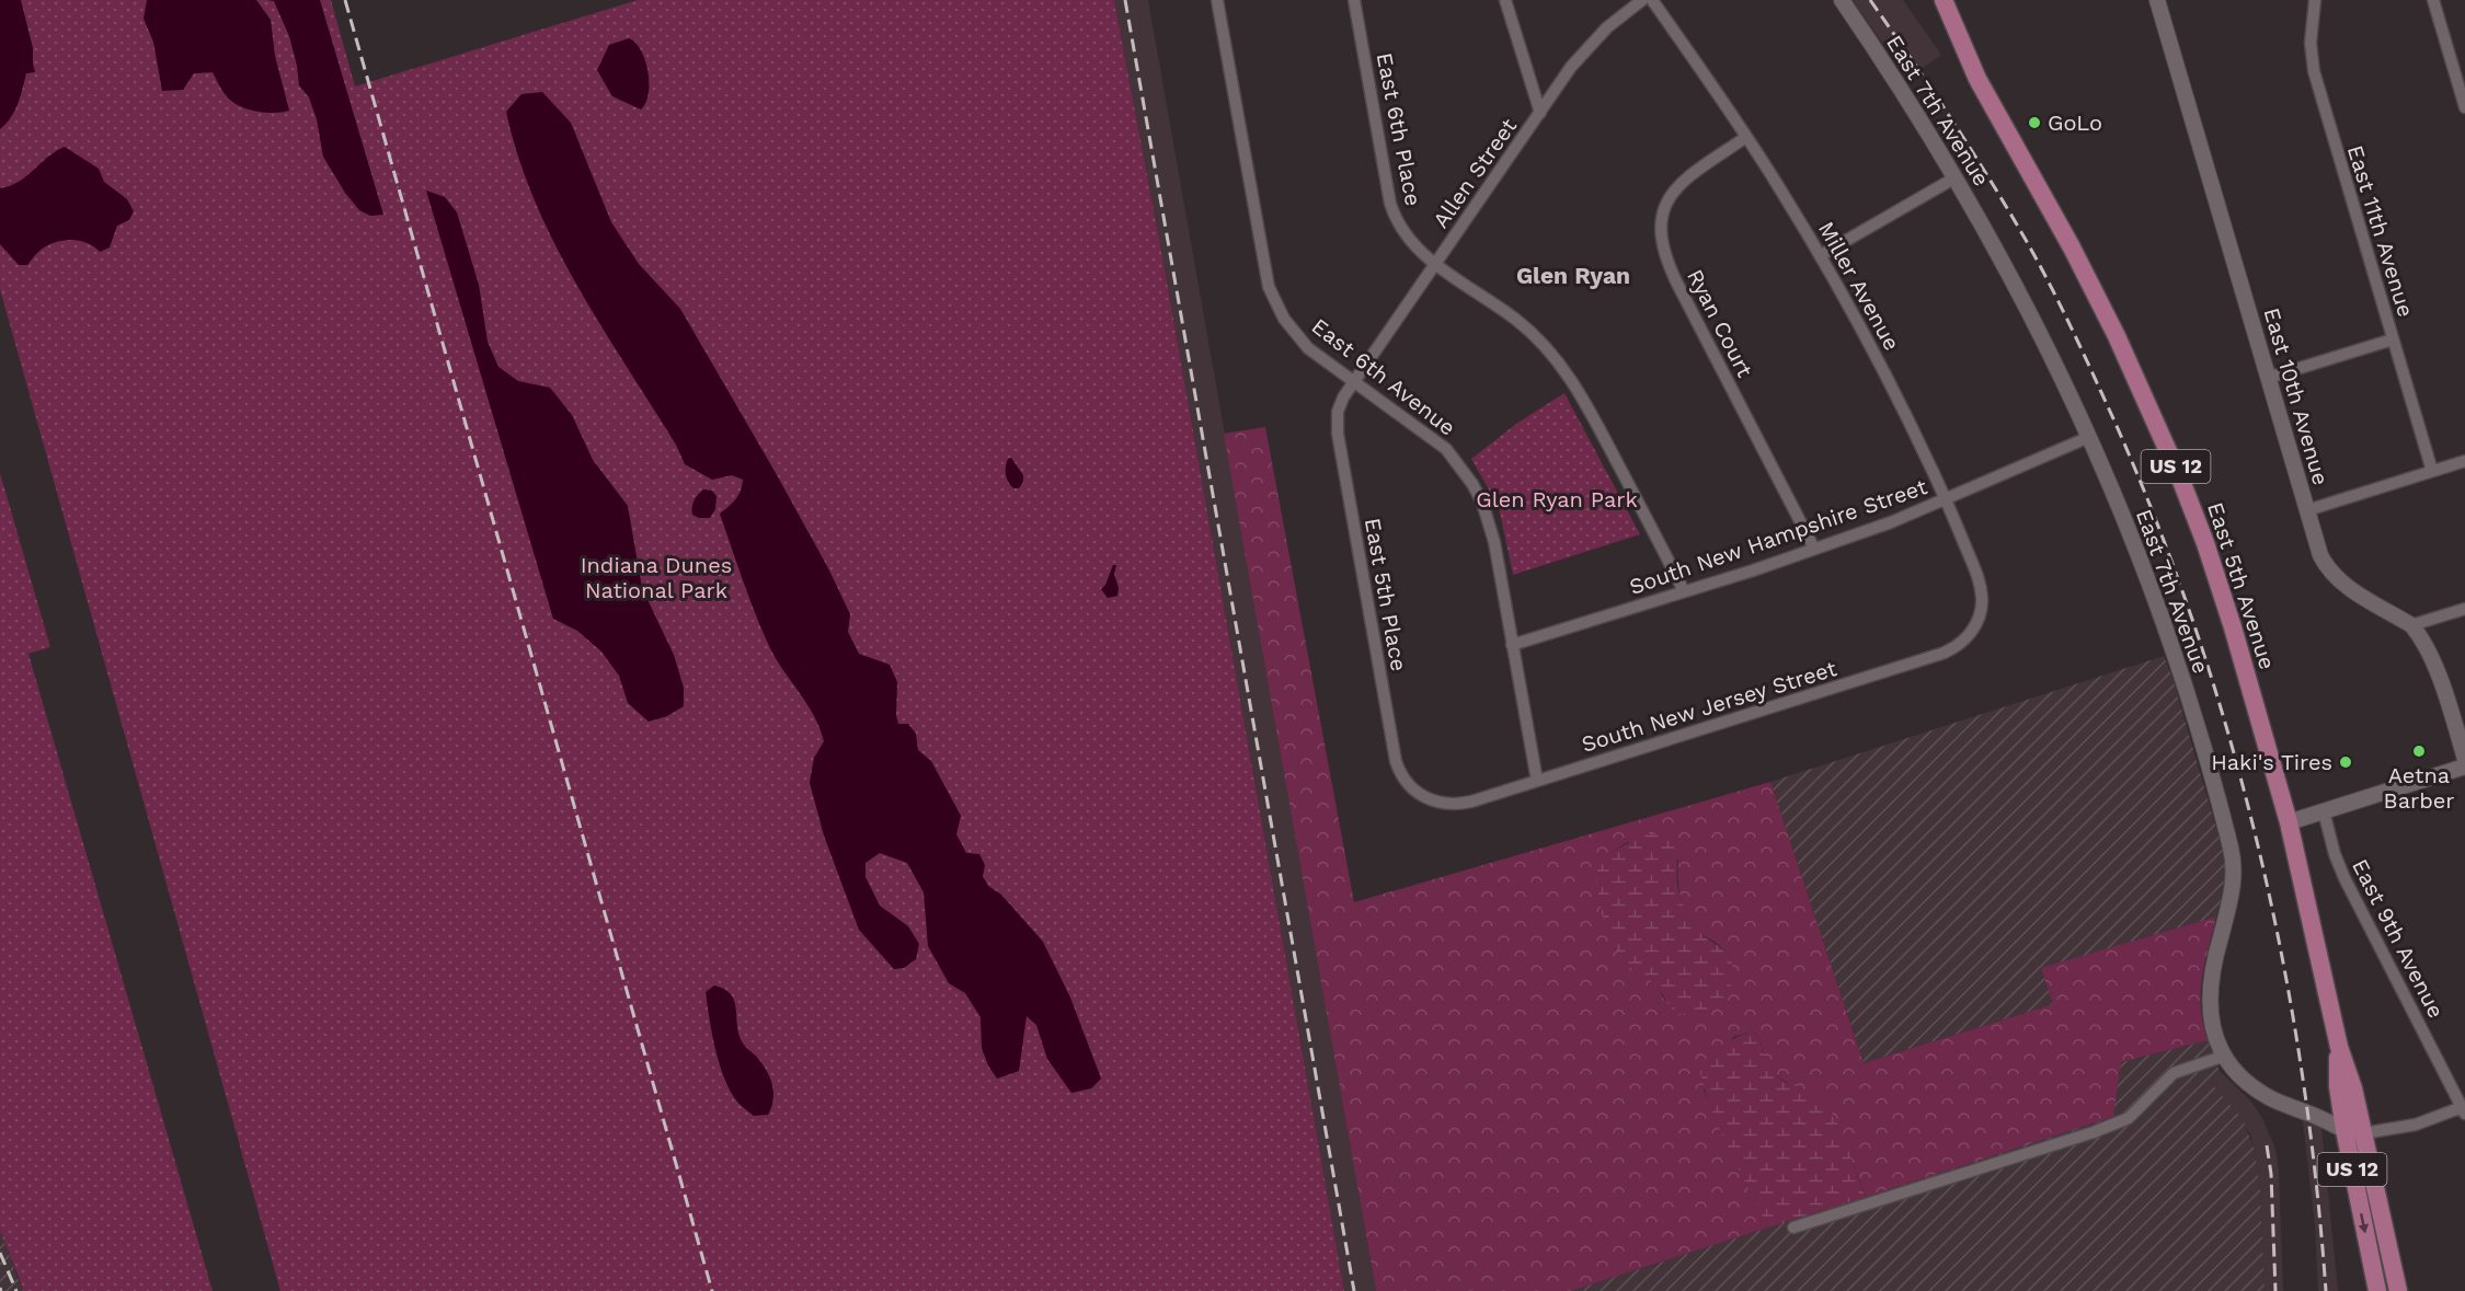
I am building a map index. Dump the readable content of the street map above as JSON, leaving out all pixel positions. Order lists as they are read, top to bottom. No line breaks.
{"streets":{"main road":["US 12","East 5th Avenue"],"street":["East 7th Avenue","East 6th Place","Allen Street","East 11th Avenue","Miller Avenue","Ryan Court","East 6th Avenue","East 10th Avenue","South New Hampshire Street","East 5th Place","South New Jersey Street","East 9th Avenue"]},"crossings":[["East 7th Avenue","South New Hampshire Street"],["East 7th Avenue","East 5th Avenue"],["East 6th Place","Allen Street"],["East 6th Place","South New Hampshire Street"],["Allen Street","East 6th Avenue"],["Allen Street","East 5th Place"],["Miller Avenue","Ryan Court"],["Miller Avenue","South New Hampshire Street"],["Miller Avenue","South New Jersey Street"],["Ryan Court","South New Hampshire Street"],["East 6th Avenue","South New Hampshire Street"],["East 6th Avenue","East 5th Place"],["East 6th Avenue","South New Jersey Street"],["East 5th Place","South New Jersey Street"]],"districts":["Glen Ryan"],"parks":["Glen Ryan Park","Indiana Dunes National Park"],"places":["GoLo","Aetna Barber","Haki's Tires"]}
